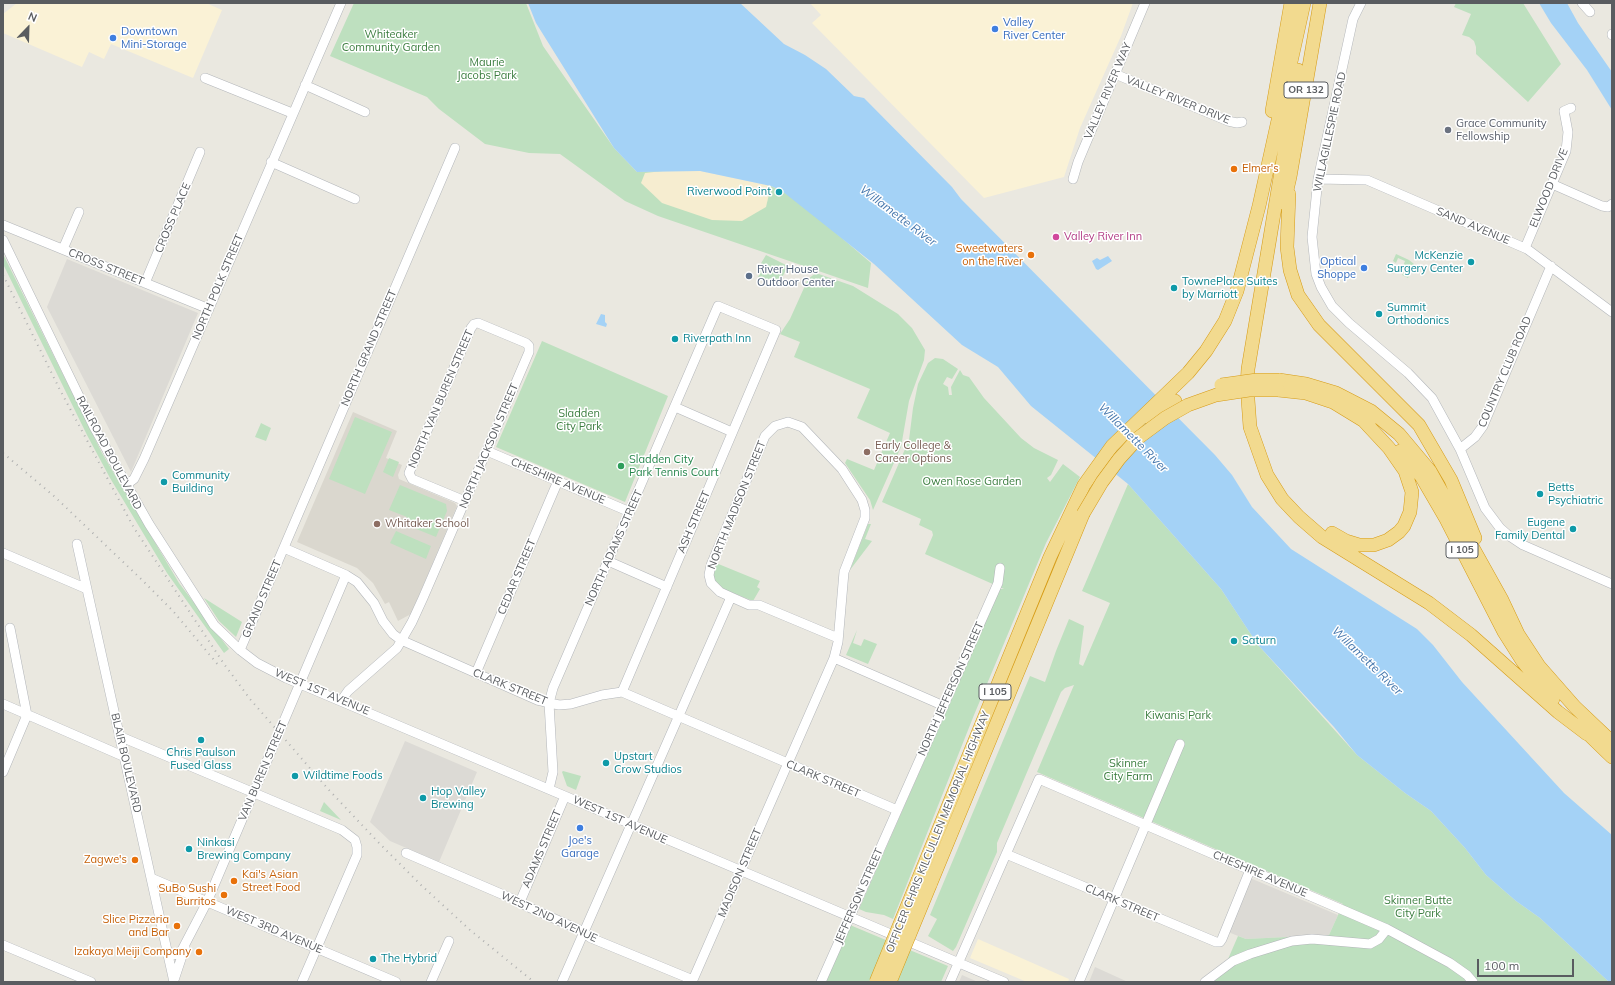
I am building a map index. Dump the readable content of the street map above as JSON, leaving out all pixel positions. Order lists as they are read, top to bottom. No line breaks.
{"streets":{"highway":["OR 132","I 105","OFFICER CHRIS KILCULLEN MEMORIAL HIGHWAY"],"street":["VALLEY RIVER WAY","VALLEY RIVER DRIVE","WILLAGILLESPIE ROAD","ELWOOD DRIVE","CROSS PLACE","SAND AVENUE","CROSS STREET","NORTH POLK STREET","NORTH GRAND STREET","COUNTRY CLUB ROAD","NORTH VAN BUREN STREET","NORTH JACKSON STREET","RAILROAD BOULEVARD","CHESHIRE AVENUE","NORTH MADISON STREET","ASH STREET","NORTH ADAMS STREET","CEDAR STREET","GRAND STREET","CLARK STREET","NORTH JEFFERSON STREET","WEST 1ST AVENUE","BLAIR BOULEVARD","VAN BUREN STREET","ADAMS STREET","MADISON STREET","JEFFERSON STREET","WEST 2ND AVENUE","WEST 3RD AVENUE"]},"crossings":[["VALLEY RIVER WAY","VALLEY RIVER DRIVE"],["WILLAGILLESPIE ROAD","SAND AVENUE"],["WILLAGILLESPIE ROAD","COUNTRY CLUB ROAD"],["ELWOOD DRIVE","SAND AVENUE"],["CROSS PLACE","CROSS STREET"],["SAND AVENUE","COUNTRY CLUB ROAD"],["CROSS STREET","NORTH POLK STREET"],["NORTH POLK STREET","RAILROAD BOULEVARD"],["NORTH GRAND STREET","GRAND STREET"],["NORTH GRAND STREET","CLARK STREET"],["NORTH VAN BUREN STREET","NORTH JACKSON STREET"],["NORTH JACKSON STREET","CHESHIRE AVENUE"],["NORTH JACKSON STREET","CLARK STREET"],["NORTH JACKSON STREET","WEST 1ST AVENUE"],["RAILROAD BOULEVARD","GRAND STREET"],["RAILROAD BOULEVARD","WEST 1ST AVENUE"],["CHESHIRE AVENUE","NORTH ADAMS STREET"],["CHESHIRE AVENUE","CEDAR STREET"],["CHESHIRE AVENUE","CLARK STREET"],["NORTH MADISON STREET","CLARK STREET"],["NORTH MADISON STREET","MADISON STREET"],["ASH STREET","NORTH ADAMS STREET"],["ASH STREET","CLARK STREET"],["NORTH ADAMS STREET","CLARK STREET"],["I 105","OFFICER CHRIS KILCULLEN MEMORIAL HIGHWAY"],["CEDAR STREET","CLARK STREET"],["GRAND STREET","CLARK STREET"],["GRAND STREET","WEST 1ST AVENUE"],["CLARK STREET","NORTH JEFFERSON STREET"],["CLARK STREET","VAN BUREN STREET"],["CLARK STREET","MADISON STREET"],["CLARK STREET","JEFFERSON STREET"],["NORTH JEFFERSON STREET","JEFFERSON STREET"],["WEST 1ST AVENUE","VAN BUREN STREET"],["WEST 1ST AVENUE","ADAMS STREET"],["WEST 1ST AVENUE","MADISON STREET"],["WEST 1ST AVENUE","JEFFERSON STREET"],["BLAIR BOULEVARD","VAN BUREN STREET"],["BLAIR BOULEVARD","WEST 3RD AVENUE"],["VAN BUREN STREET","WEST 3RD AVENUE"],["ADAMS STREET","WEST 2ND AVENUE"],["MADISON STREET","WEST 2ND AVENUE"]],"water":["Willamette River"],"parks":["Whiteaker Community Garden","Maurie Jacobs Park","Sladden City Park","Owen Rose Garden","Kiwanis Park","Skinner City Farm","Skinner Butte City Park"],"places":["Valley River Center","Downtown Mini-Storage","Grace Community Fellowship","Elmer's","Riverwood Point","Valley River Inn","Sweetwaters on the River","McKenzie Surgery Center","Optical Shoppe","River House Outdoor Center","TownePlace Suites by Marriott","Summit Orthodonics","Riverpath Inn","Early College & Career Options","Sladden City Park Tennis Court","Community Building","Betts Psychiatric","Whitaker School","Eugene Family Dental","Saturn","Chris Paulson Fused Glass","Upstart Crow Studios","Wildtime Foods","Hop Valley Brewing","Joe's Garage","Ninkasi Brewing Company","Zagwe's","Kai's Asian Street Food","SuBo Sushi Burritos","Slice Pizzeria and Bar","Izakaya Meiji Company","The Hybrid"],"scale_bar":"100 m","north":"top right"}
